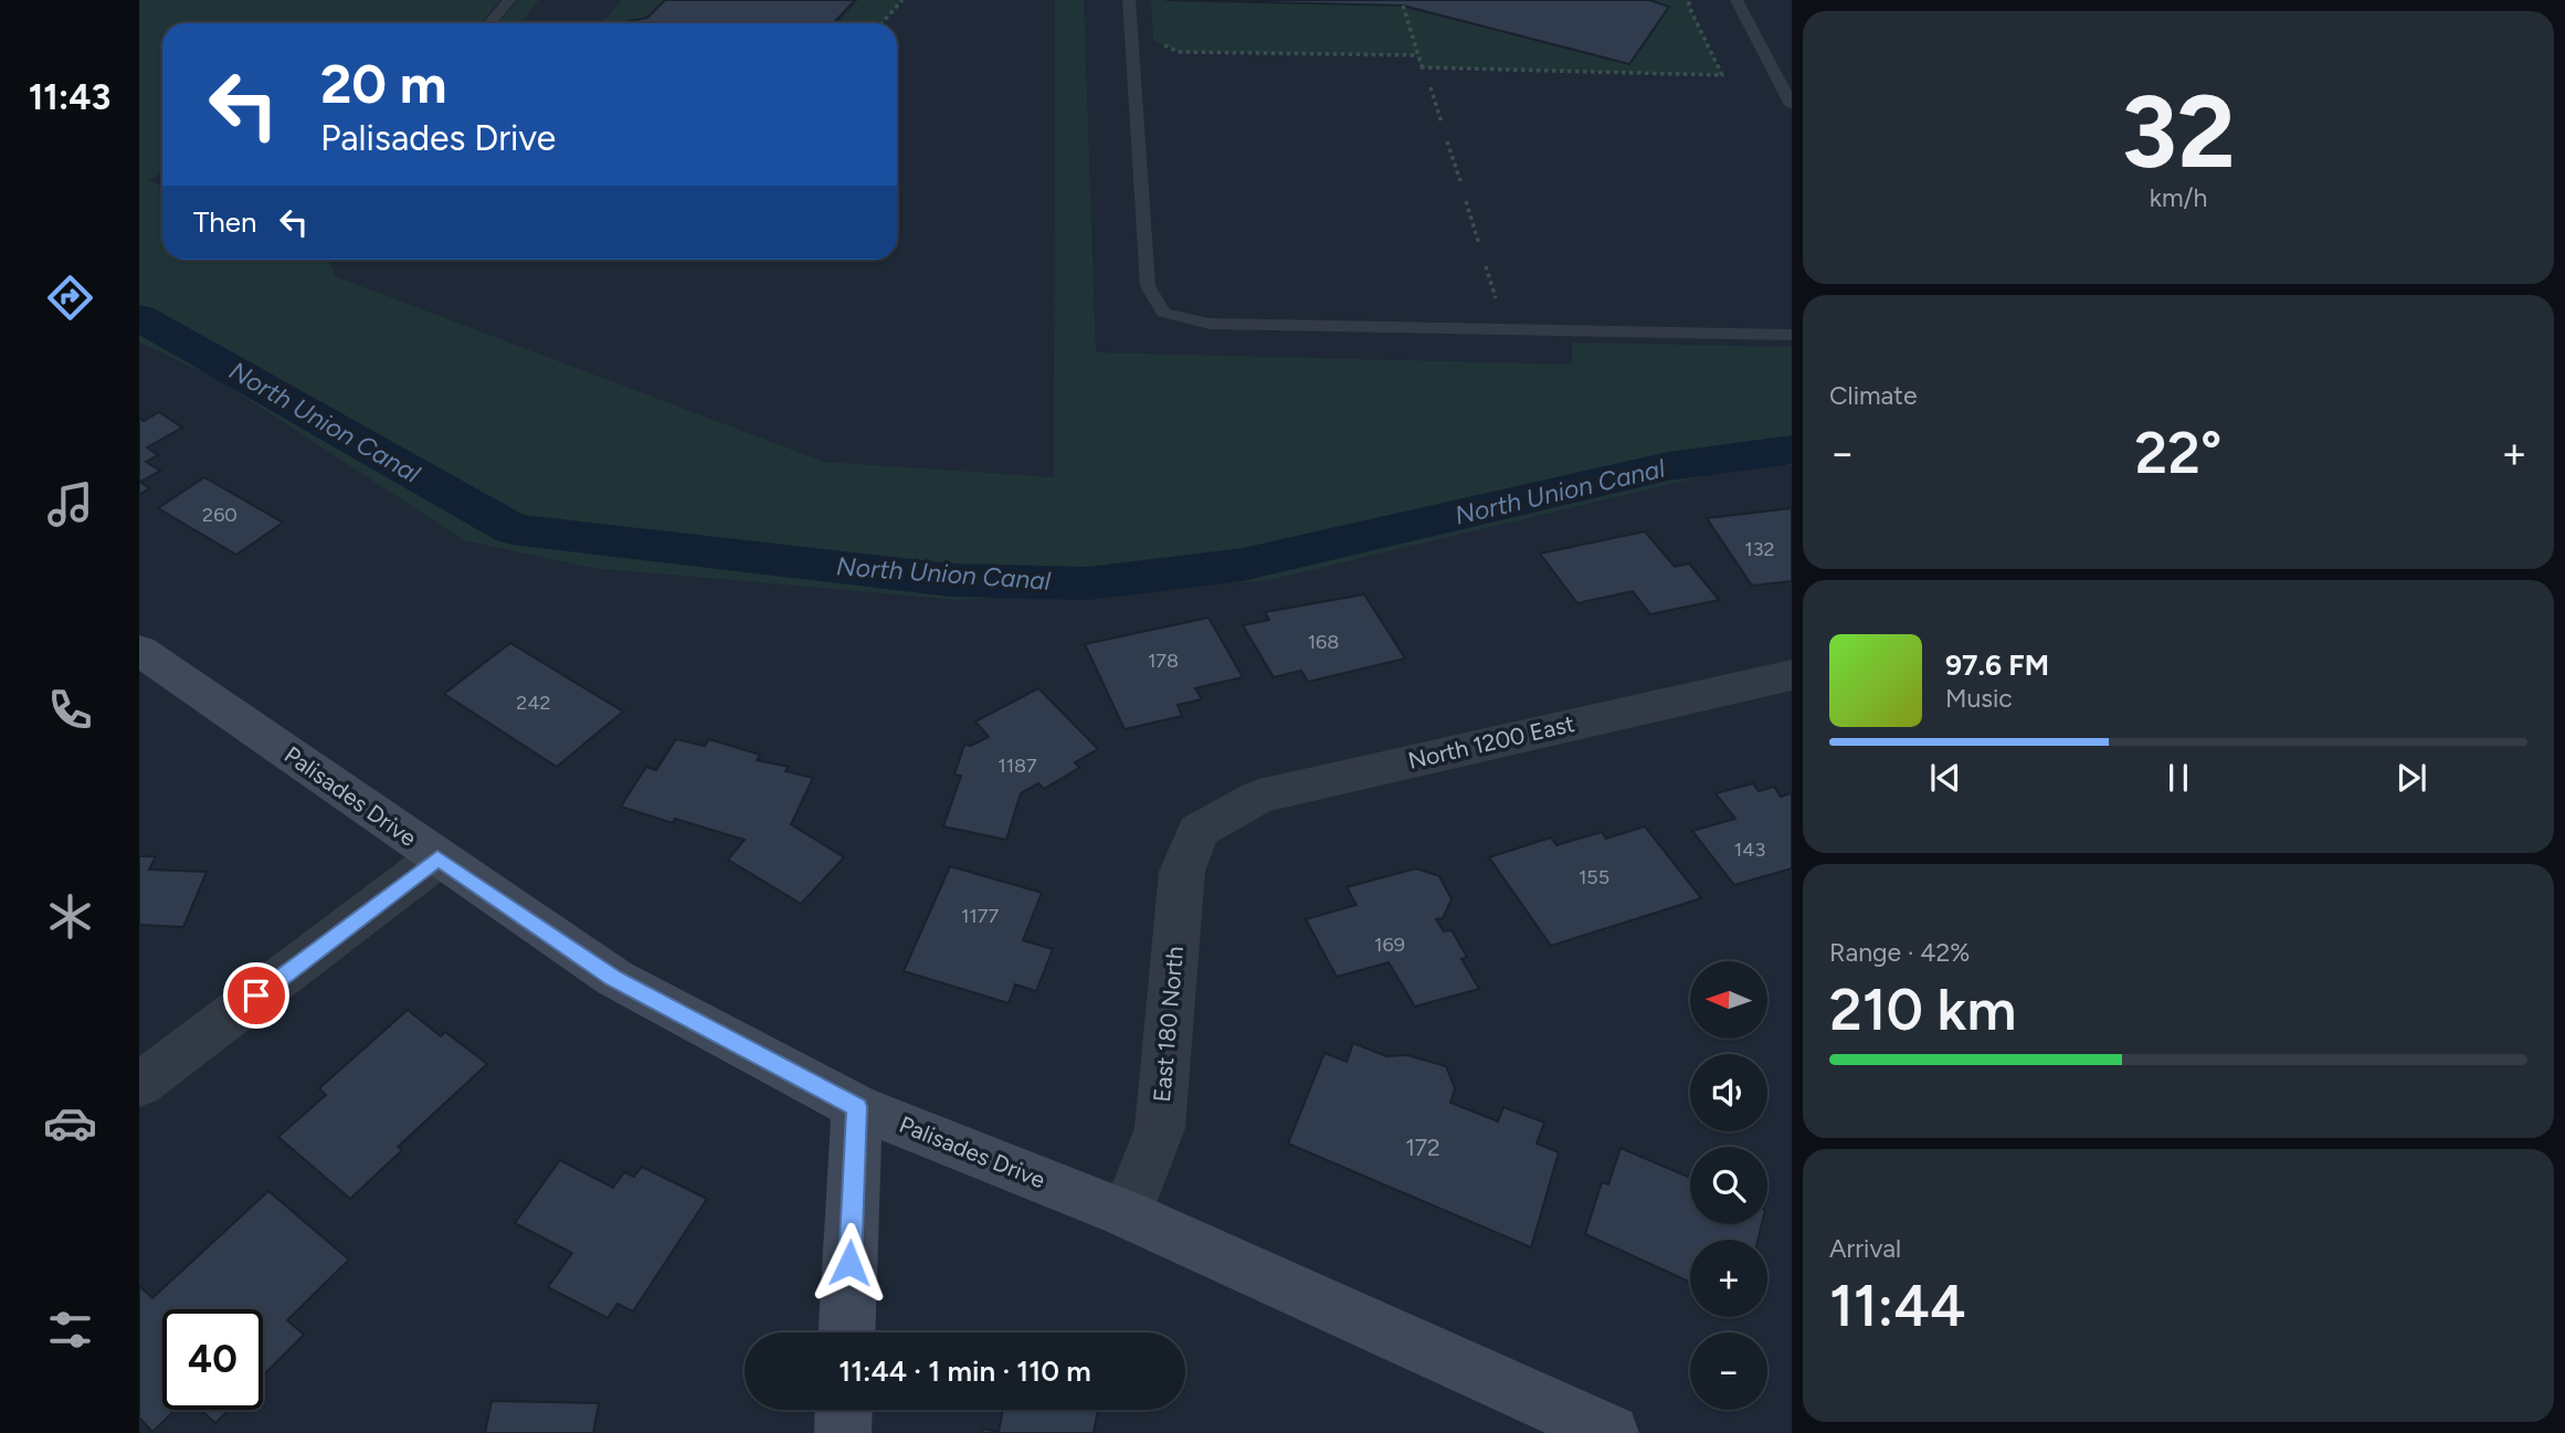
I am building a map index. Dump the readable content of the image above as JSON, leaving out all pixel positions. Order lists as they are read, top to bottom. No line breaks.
{"streets":{"street":["North 1200 East","Palisades Drive","East 180 North"]},"crossings":[["North 1200 East","East 180 North"],["Palisades Drive","East 180 North"]],"water":["North Union Canal"],"house_numbers":["260","132","168","178","242","1187","143","155","1177","169","172"],"north":"left","page":{"tabs":"11:43","tile":[["32","km/h"],"Climate",["Range · 42%","210 km"],["Arrival","11:44"]],"turn":["20 m","Palisades Drive"],"then":"Then","heat":["−","22°","+"],"song":["97.6 FM","Music"],"map_buttons":["+","−"],"limit":"40","trip":"11:44 · 1 min · 110 m"}}
